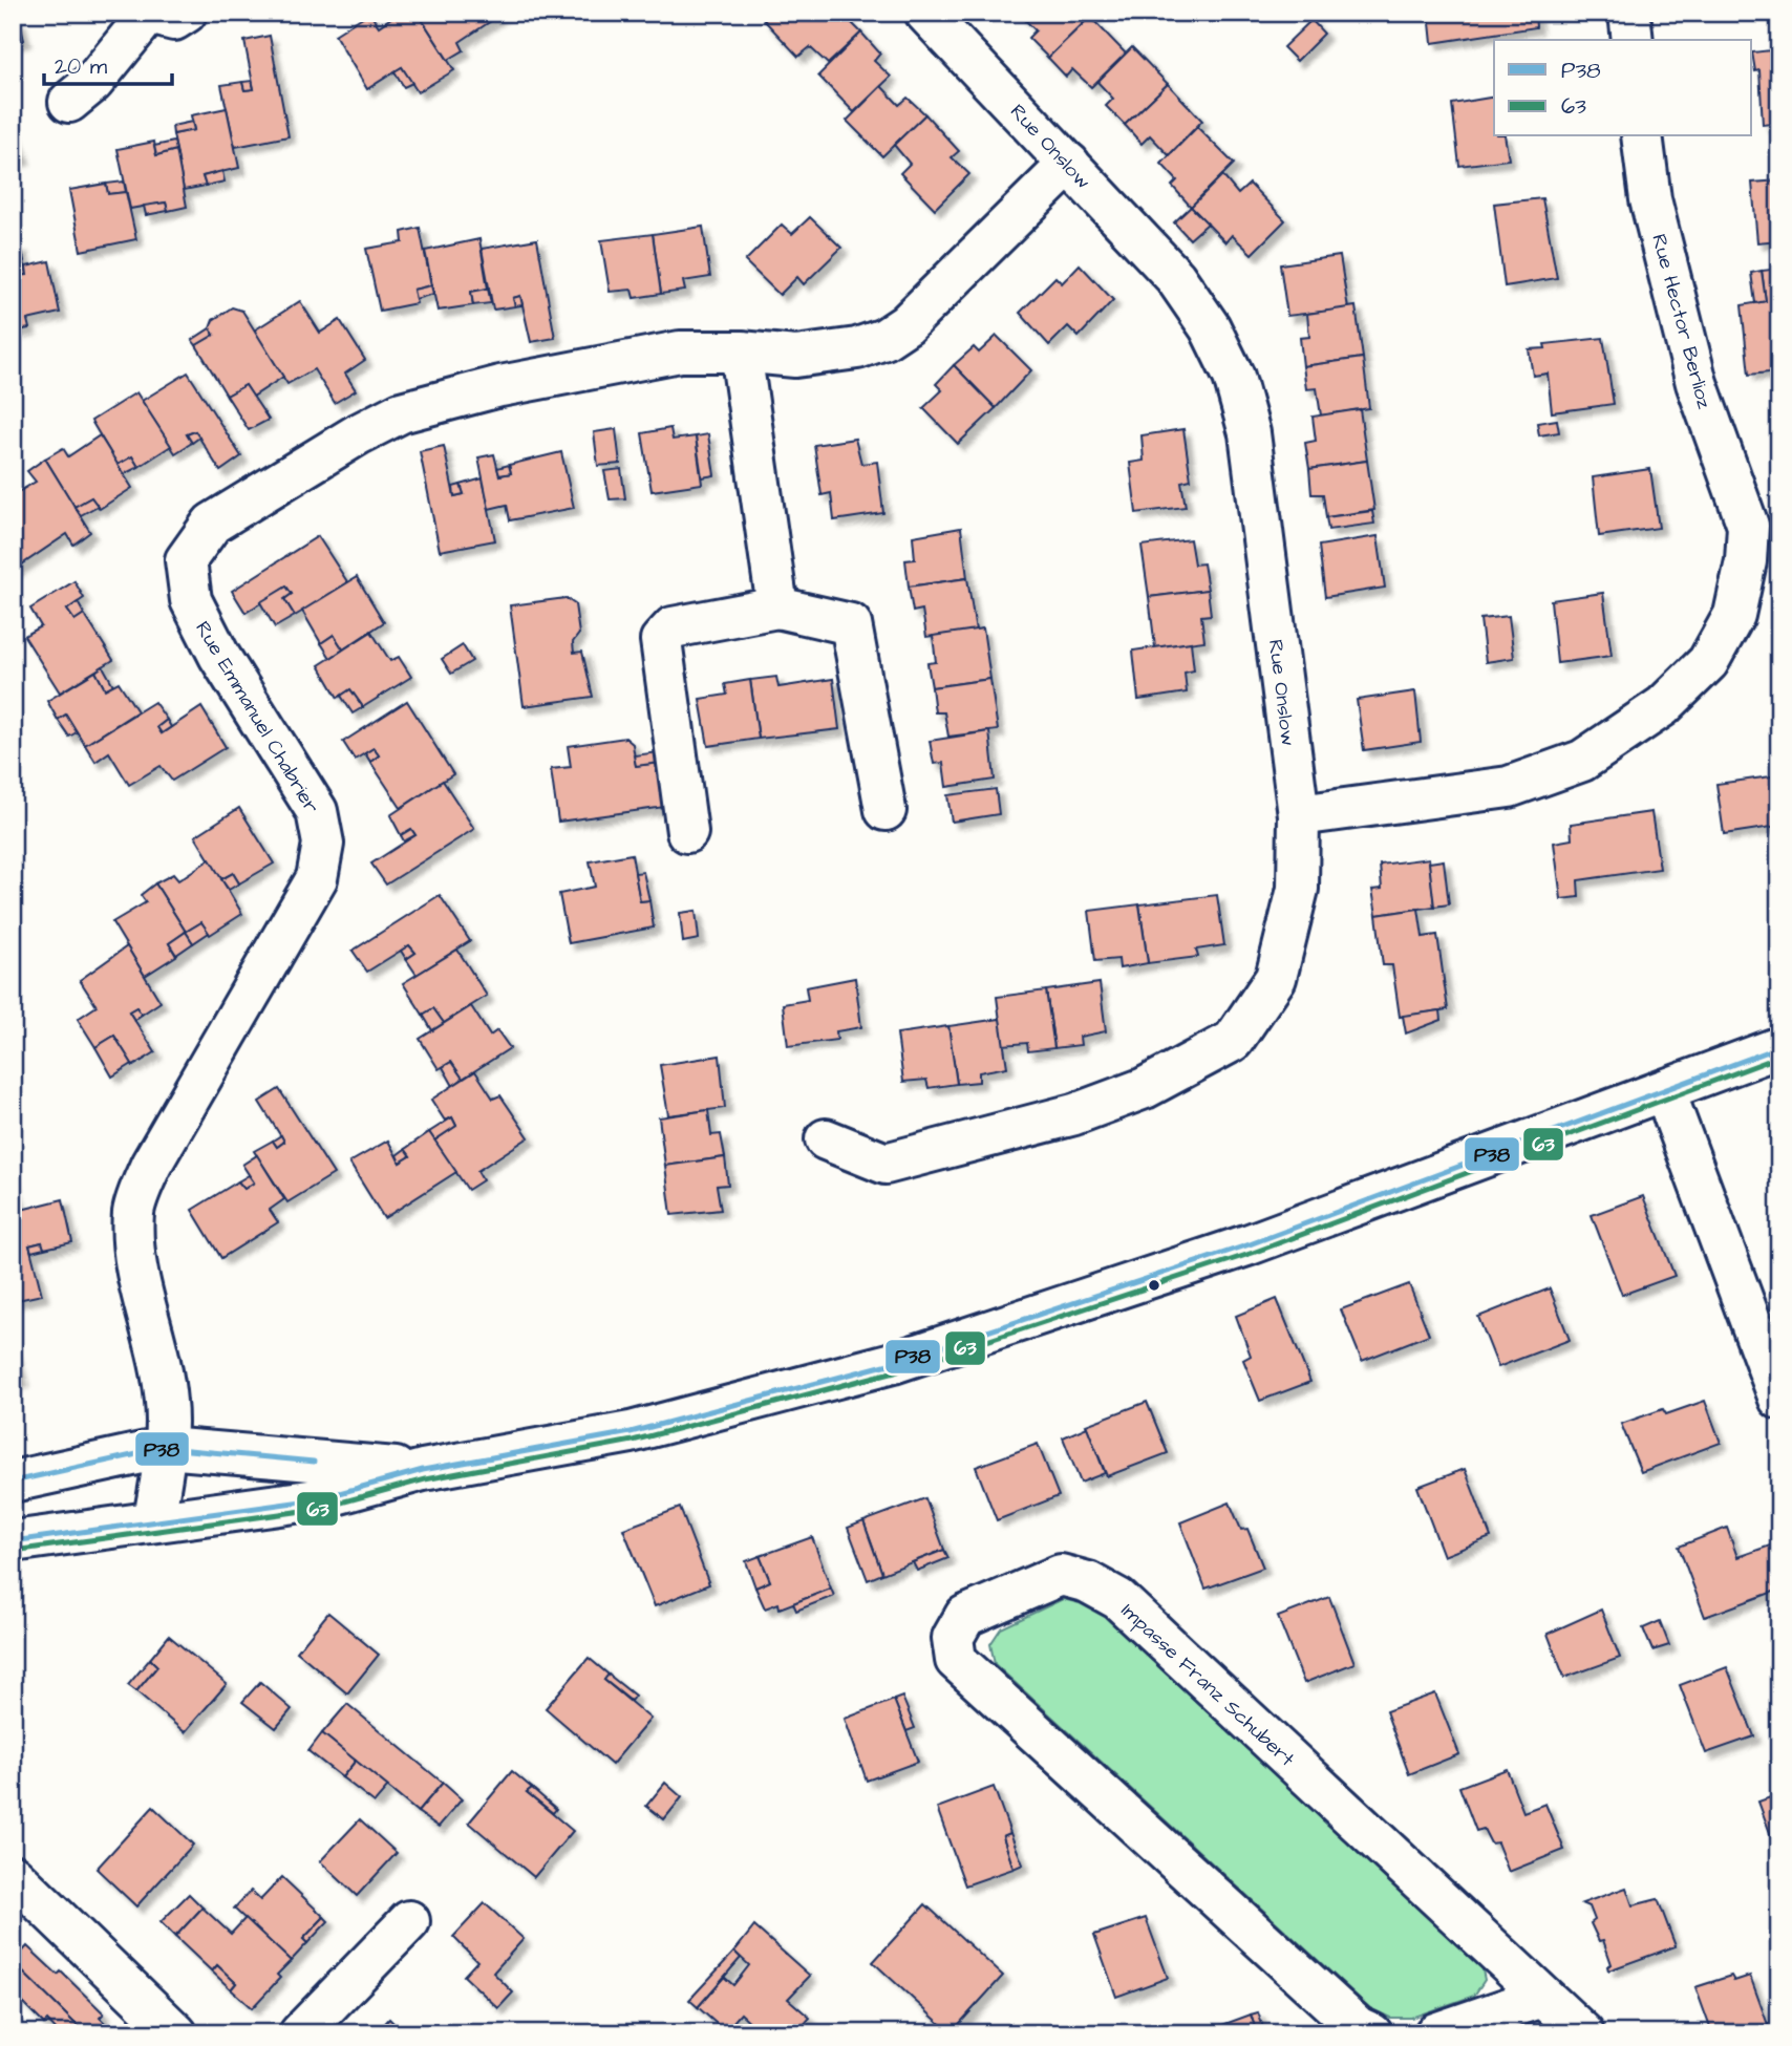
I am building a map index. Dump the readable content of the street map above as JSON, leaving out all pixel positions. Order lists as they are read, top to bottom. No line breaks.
{"streets":{"street":["Rue Onslow","Rue Hector Berlioz","Rue Emmanuel Chabrier","Impasse Franz Schubert"]},"crossings":[["Rue Onslow","Rue Hector Berlioz"],["Rue Onslow","Rue Emmanuel Chabrier"]],"lines":["transit line P38","transit line 63"],"legend":["P38","63"],"scale_bar":"20 m"}
